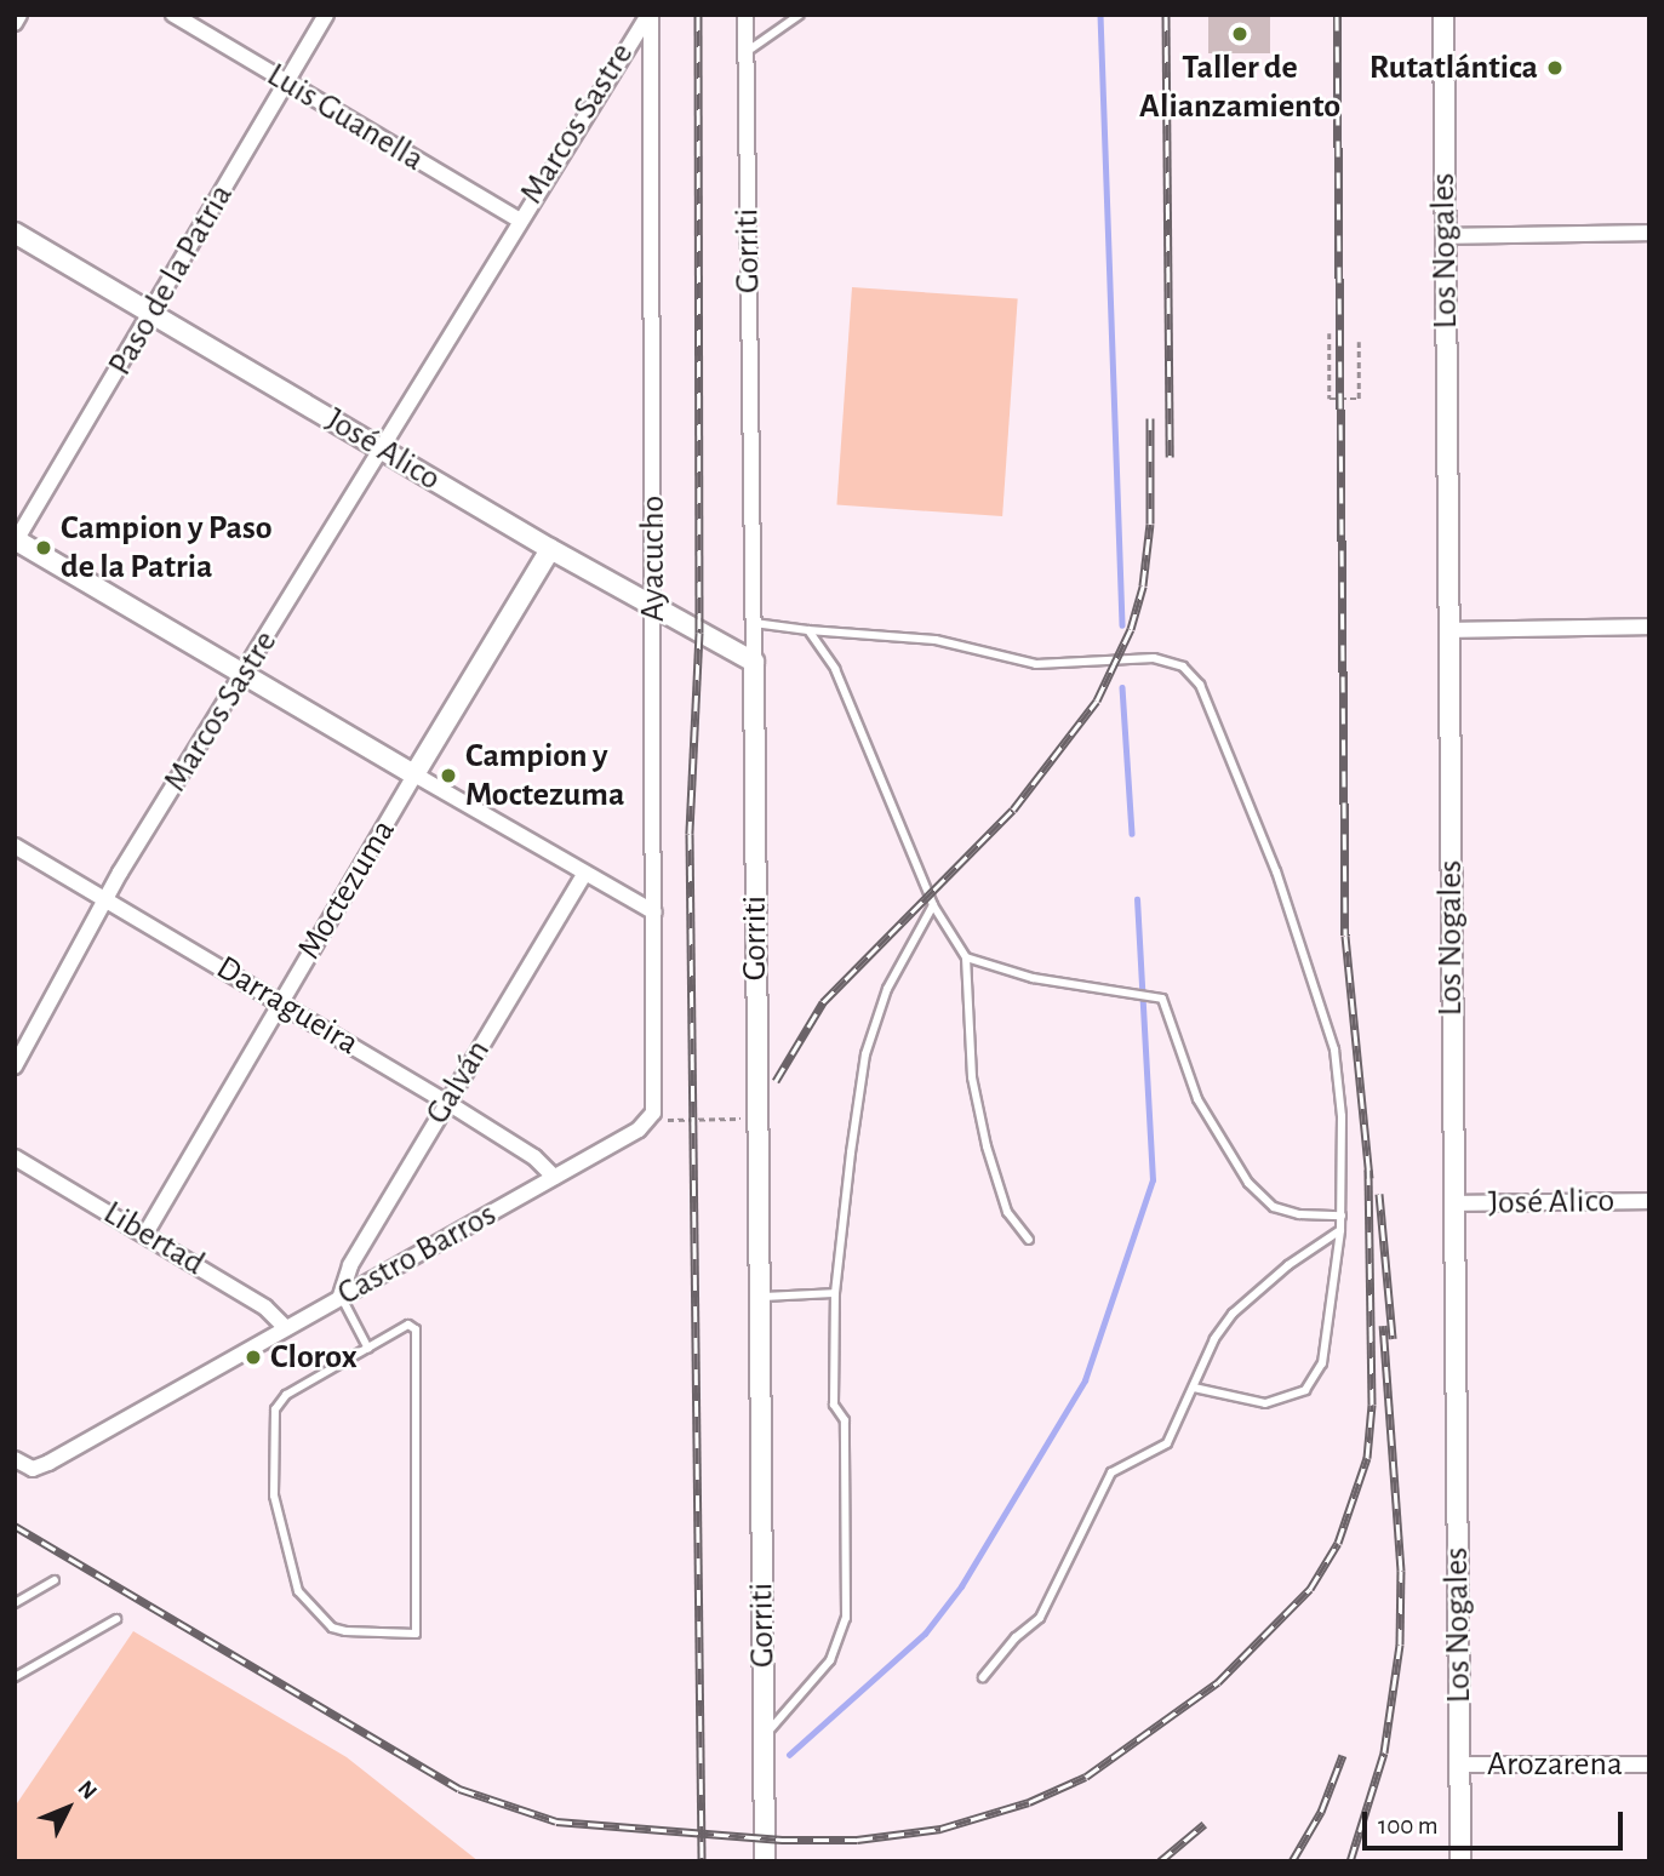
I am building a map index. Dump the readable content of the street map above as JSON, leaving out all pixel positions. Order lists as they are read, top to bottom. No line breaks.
{"streets":{"street":["Luis Guanella","Marcos Sastre","Gorriti","Los Nogales","Paso de la Patria","José Alico","Ayacucho","Moctezuma","Darragueira","Galván","Libertad","Castro Barros","Arozarena"]},"crossings":[["Luis Guanella","Marcos Sastre"],["Luis Guanella","Paso de la Patria"],["Marcos Sastre","José Alico"],["Marcos Sastre","Ayacucho"],["Marcos Sastre","Darragueira"],["Gorriti","José Alico"],["Los Nogales","José Alico"],["Los Nogales","Arozarena"],["Paso de la Patria","José Alico"],["José Alico","Ayacucho"],["José Alico","Moctezuma"],["Ayacucho","Castro Barros"],["Moctezuma","Darragueira"],["Moctezuma","Libertad"],["Darragueira","Galván"],["Darragueira","Castro Barros"],["Galván","Castro Barros"],["Libertad","Castro Barros"]],"places":["Taller de Alianzamiento","Rutatlántica","Campion y Paso de la Patria","Campion y Moctezuma","Clorox"],"scale_bar":"100 m","north":"top right"}
